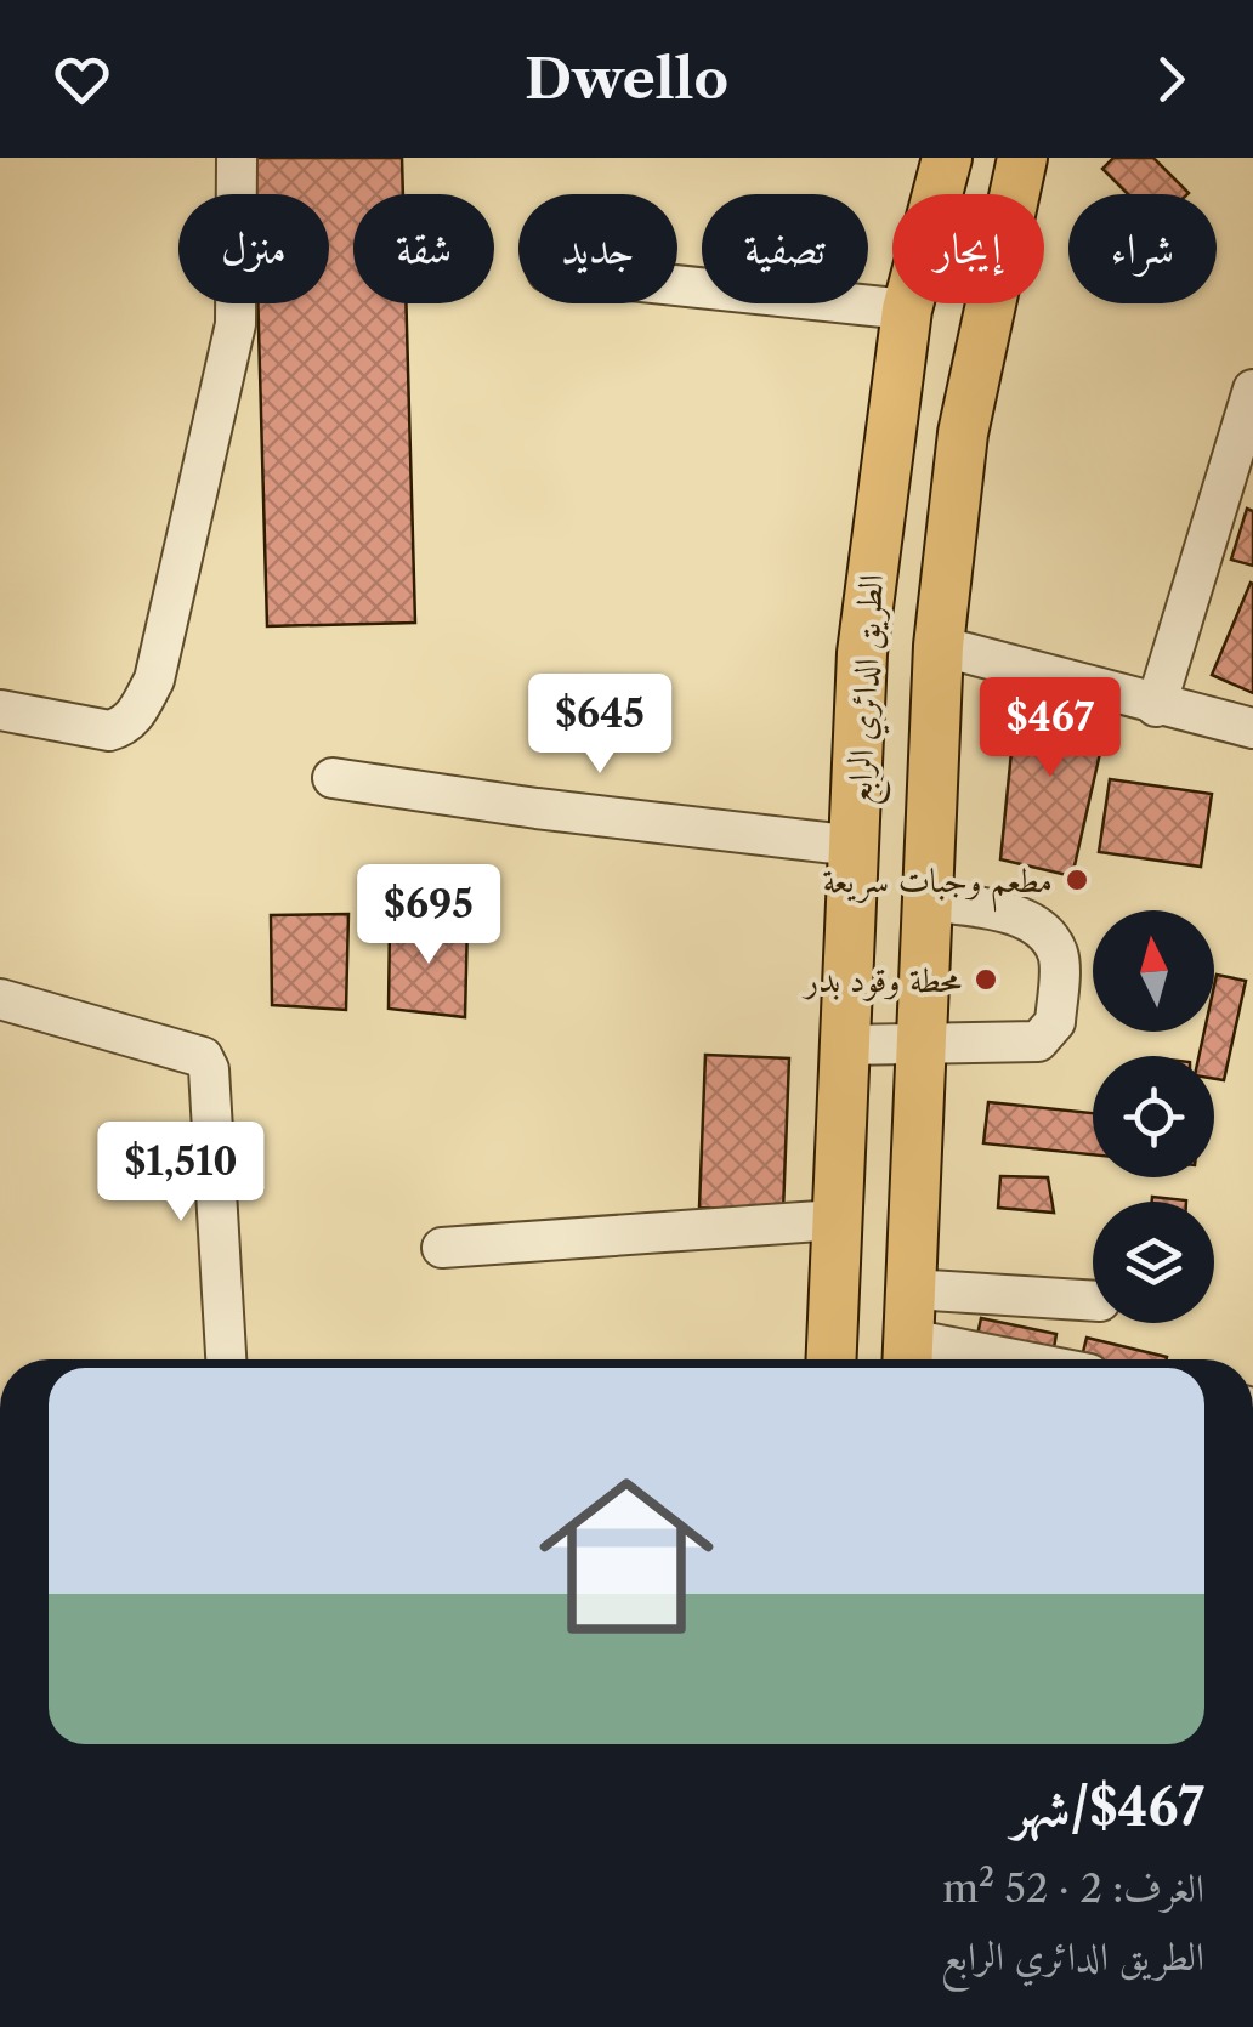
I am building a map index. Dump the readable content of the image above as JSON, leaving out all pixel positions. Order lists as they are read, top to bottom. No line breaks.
{"streets":{"main road":["الطريق الدائري الرابع"]},"places":["مطعم وجبات سريعة","محطة وقود بدر"],"north":"top","page":{"header":"Dwello","chip":["شراء","إيجار","تصفية","جديد","شقة","منزل"],"price":["$645","$467","$695","$1,510"],"list":[{"name":"$467/شهر","note":"الغرف: 2 · 52 m² · الطريق الدائري الرابع"}]}}
